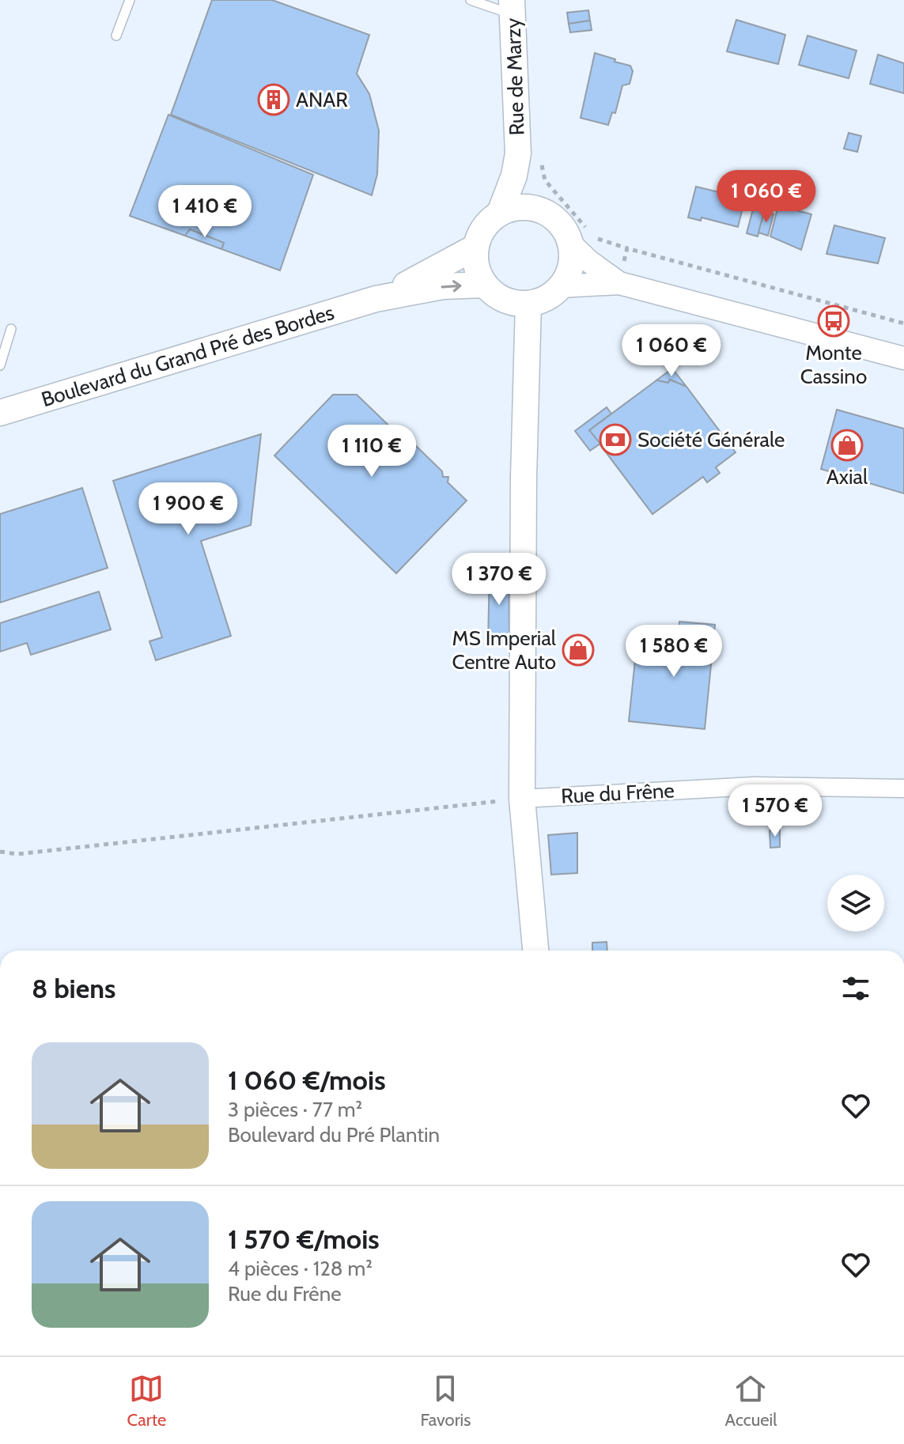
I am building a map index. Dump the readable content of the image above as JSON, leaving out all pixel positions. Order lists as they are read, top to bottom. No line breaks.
{"streets":{"main road":["Rue de Marzy","Boulevard du Grand Pré des Bordes"],"street":["Rue du Frêne"]},"crossings":[["Rue de Marzy","Boulevard du Grand Pré des Bordes"]],"places":{"building":["ANAR"],"bus stop":["Monte Cassino"],"bank":["Société Générale"],"shop":["Axial","MS Imperial Centre Auto"]},"page":{"price":["1 060 €","1 410 €","1 060 €","1 110 €","1 900 €","1 370 €","1 580 €","1 570 €"],"heading":"8 biens","list":[{"name":"1 060 €/mois","note":"3 pièces · 77 m² · Boulevard du Pré Plantin"},{"name":"1 570 €/mois","note":"4 pièces · 128 m² · Rue du Frêne"}],"tabs":["Carte","Favoris","Accueil"]}}
